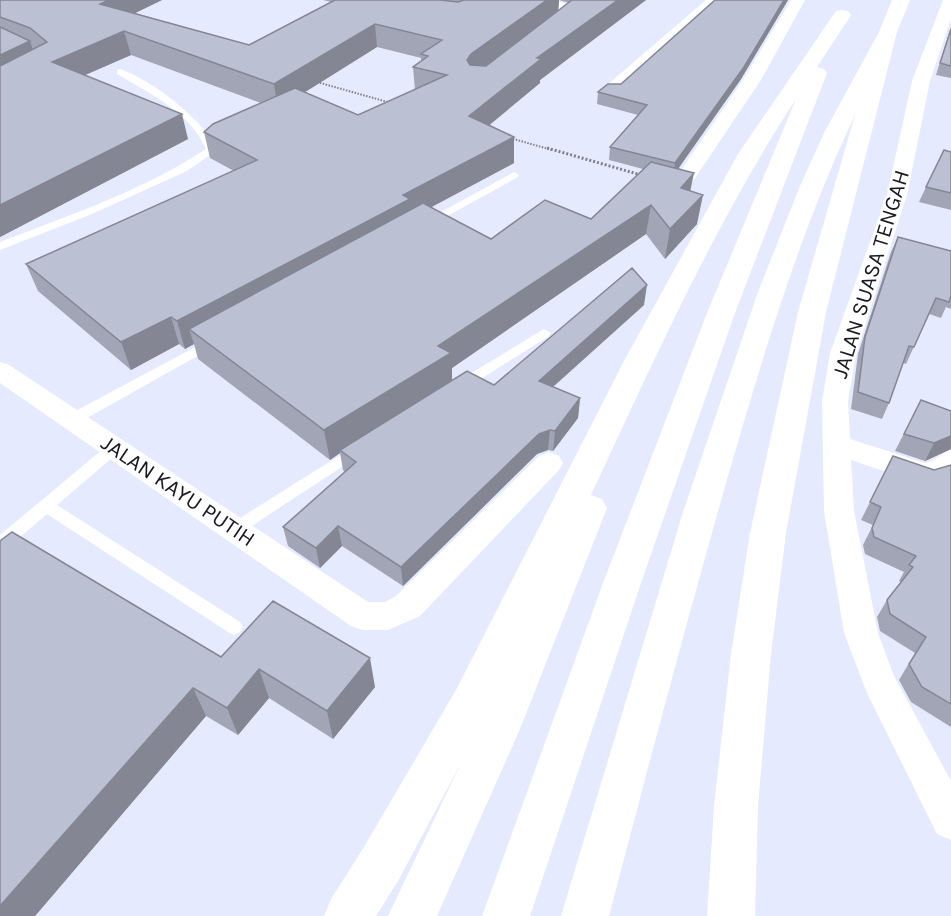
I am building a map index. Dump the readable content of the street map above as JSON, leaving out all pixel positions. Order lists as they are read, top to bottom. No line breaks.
{"streets":{"street":["JALAN SUASA TENGAH","JALAN KAYU PUTIH"]}}
